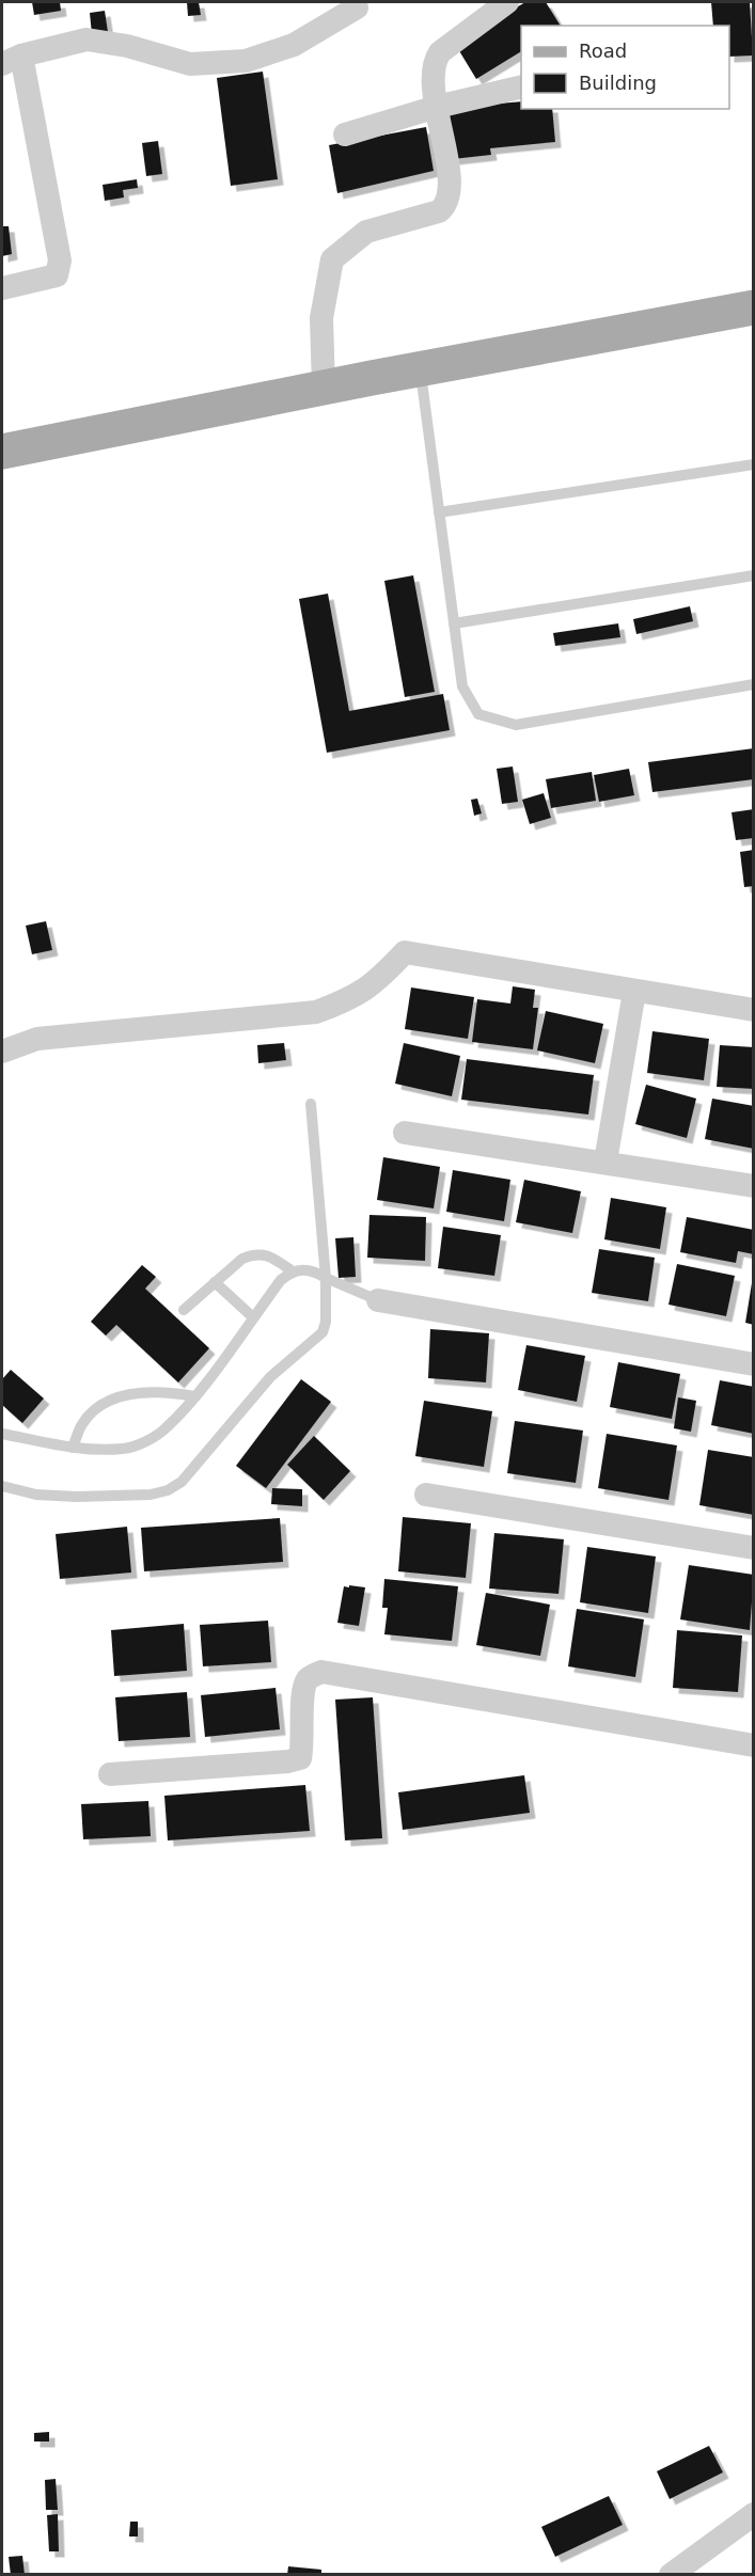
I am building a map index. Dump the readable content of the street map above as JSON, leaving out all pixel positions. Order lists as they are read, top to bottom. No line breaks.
{"legend":["Road","Building"]}
